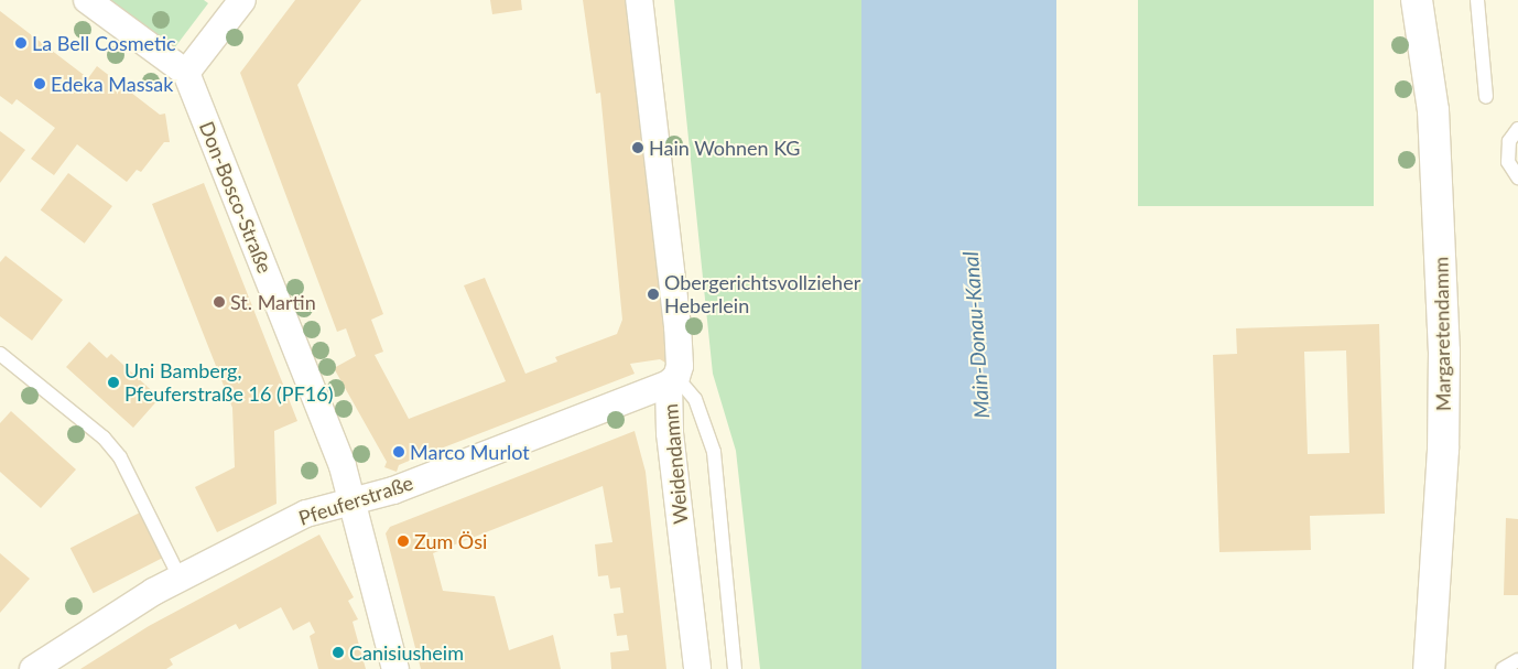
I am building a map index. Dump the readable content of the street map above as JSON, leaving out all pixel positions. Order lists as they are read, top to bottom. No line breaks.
{"streets":{"street":["Don-Bosco-Straße","Margaretendamm","Weidendamm","Pfeuferstraße"]},"crossings":[["Don-Bosco-Straße","Pfeuferstraße"],["Weidendamm","Pfeuferstraße"]],"water":["Main-Donau-Kanal"],"places":["La Bell Cosmetic","Edeka Massak","Hain Wohnen KG","Obergerichtsvollzieher Heberlein","St. Martin","Uni Bamberg, Pfeuferstraße 16 (PF16)","Marco Murlot","Zum Ösi","Canisiusheim"]}
